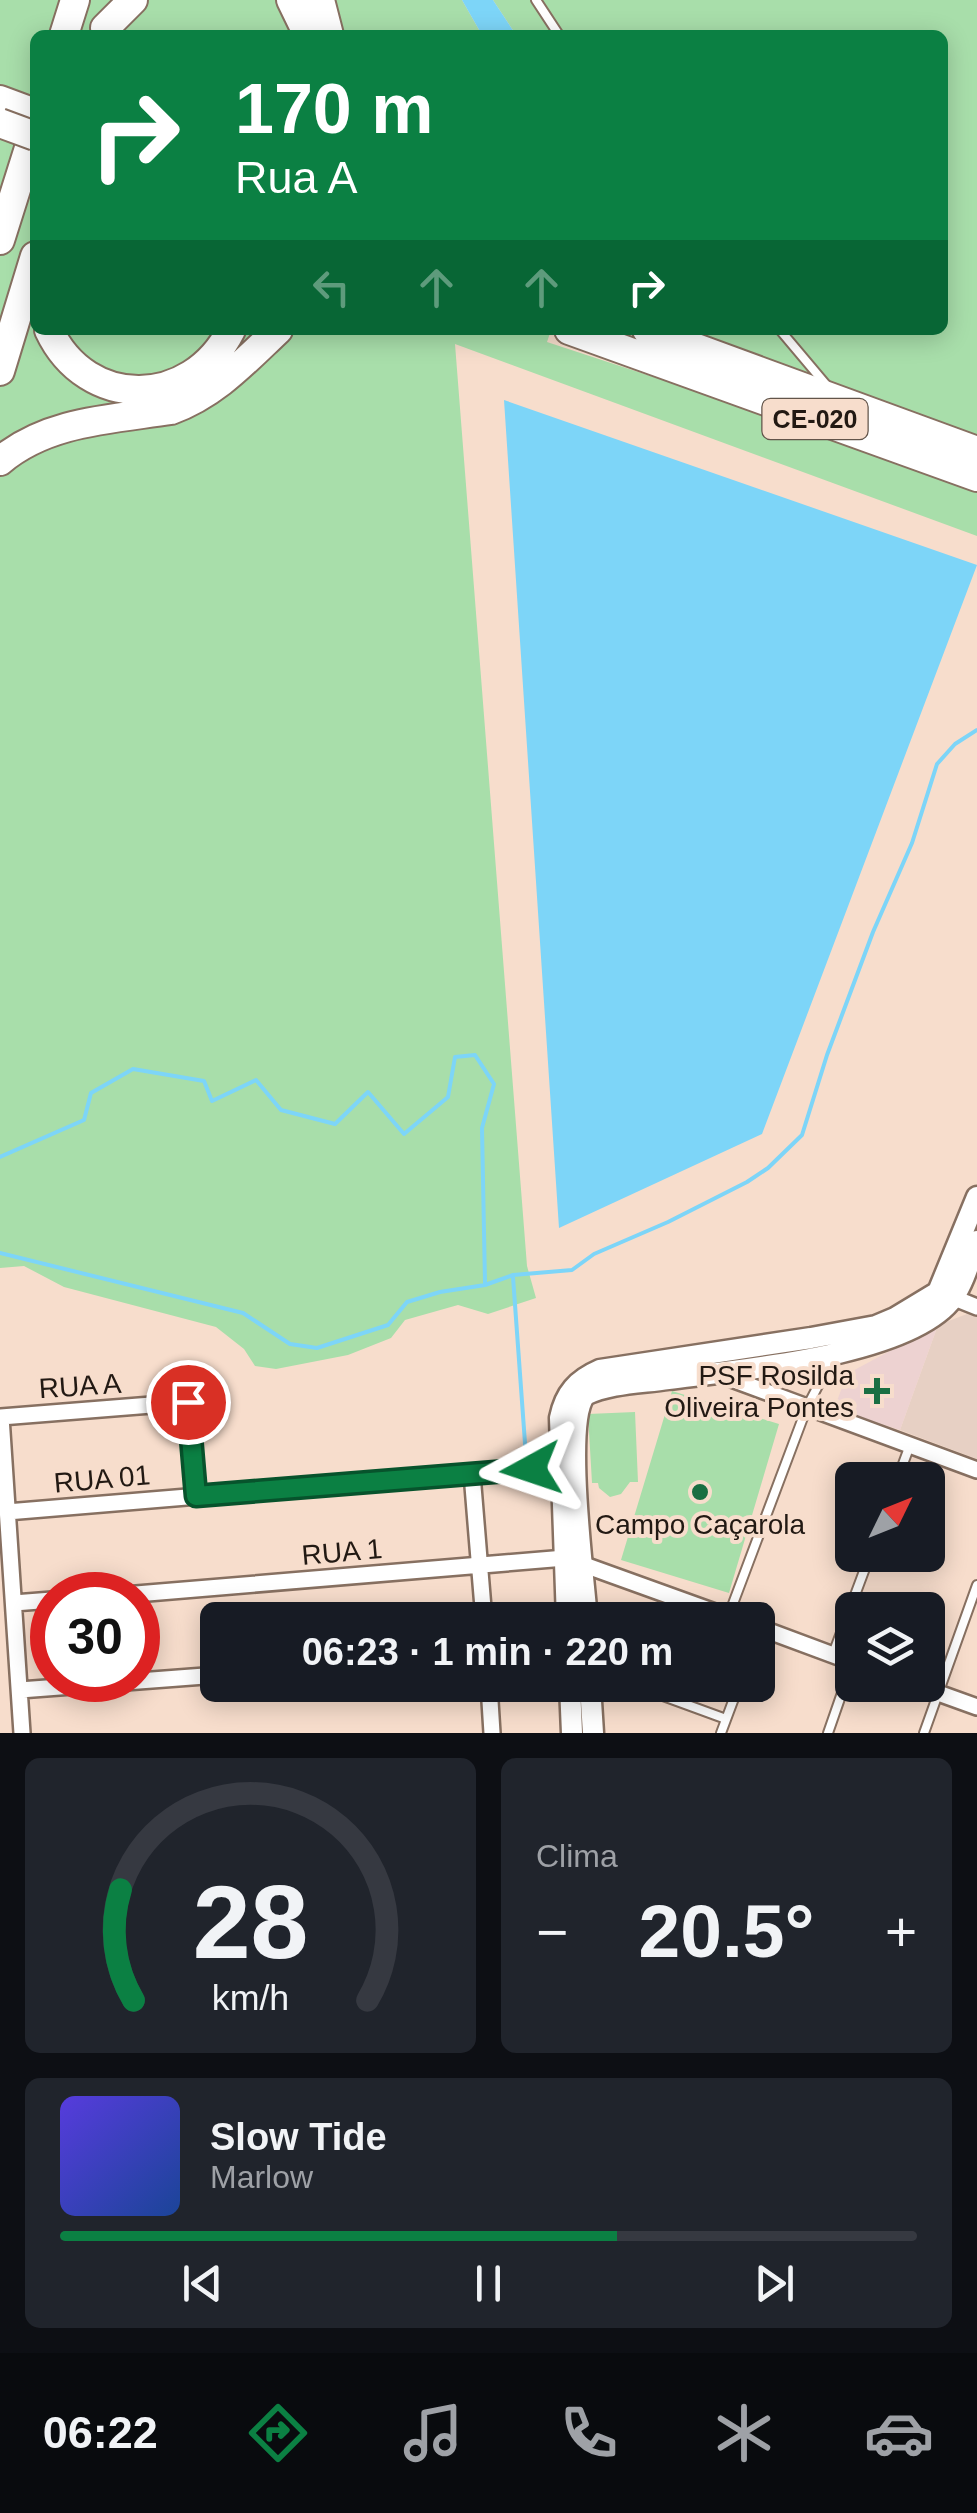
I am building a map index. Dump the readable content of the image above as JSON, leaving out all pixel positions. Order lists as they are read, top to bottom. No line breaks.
{"streets":{"highway":["CE-020"],"street":["RUA A","RUA 01","RUA 1"]},"crossings":[["RUA A","RUA 01"]],"places":{"health":["PSF Rosilda Oliveira Pontes"],"other":["Campo Caçarola"]},"north":"top right","page":{"turn":["170 m","Rua A"],"limit":"30","trip":"06:23 · 1 min · 220 m","tile":"Clima","heat":["−","20.5°","+"],"song":["Slow Tide","Marlow"],"tabs":"06:22","gauge":["28","km/h"]}}
